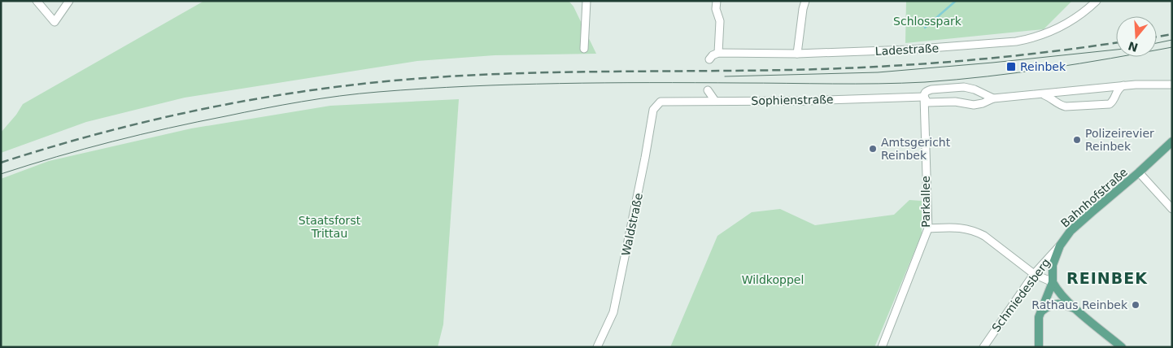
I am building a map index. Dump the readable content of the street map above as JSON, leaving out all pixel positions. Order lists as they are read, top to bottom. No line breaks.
{"streets":{"main road":["Bahnhofstraße"],"street":["Ladestraße","Sophienstraße","Parkallee","Waldstraße","Schmiedesberg"]},"crossings":[["Sophienstraße","Parkallee"],["Sophienstraße","Waldstraße"],["Bahnhofstraße","Schmiedesberg"]],"districts":["REINBEK"],"parks":["Schlosspark","Staatsforst Trittau","Wildkoppel"],"places":{"transit":["Reinbek"],"other":["Polizeirevier Reinbek","Amtsgericht Reinbek","Rathaus Reinbek"]},"north":"bottom"}
